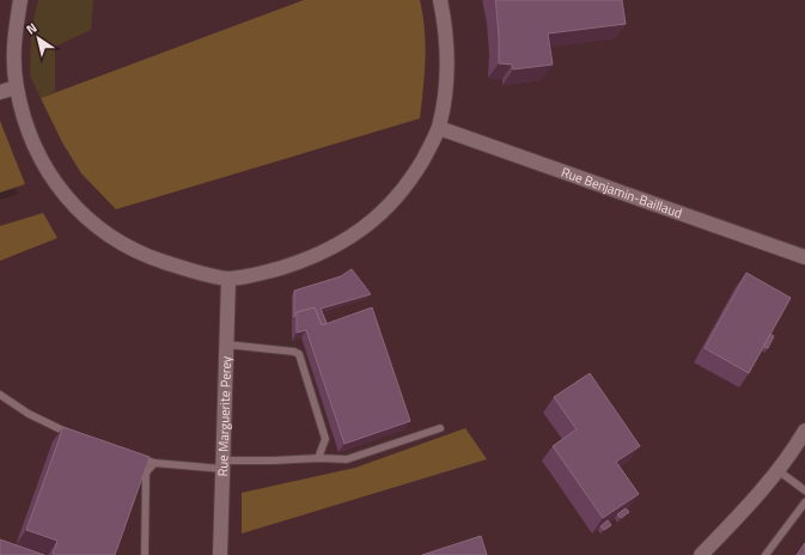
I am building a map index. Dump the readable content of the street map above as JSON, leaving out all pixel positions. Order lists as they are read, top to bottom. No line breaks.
{"streets":{"street":["Rue Benjamin-Baillaud","Rue Marguerite Perey"]},"north":"top left"}
